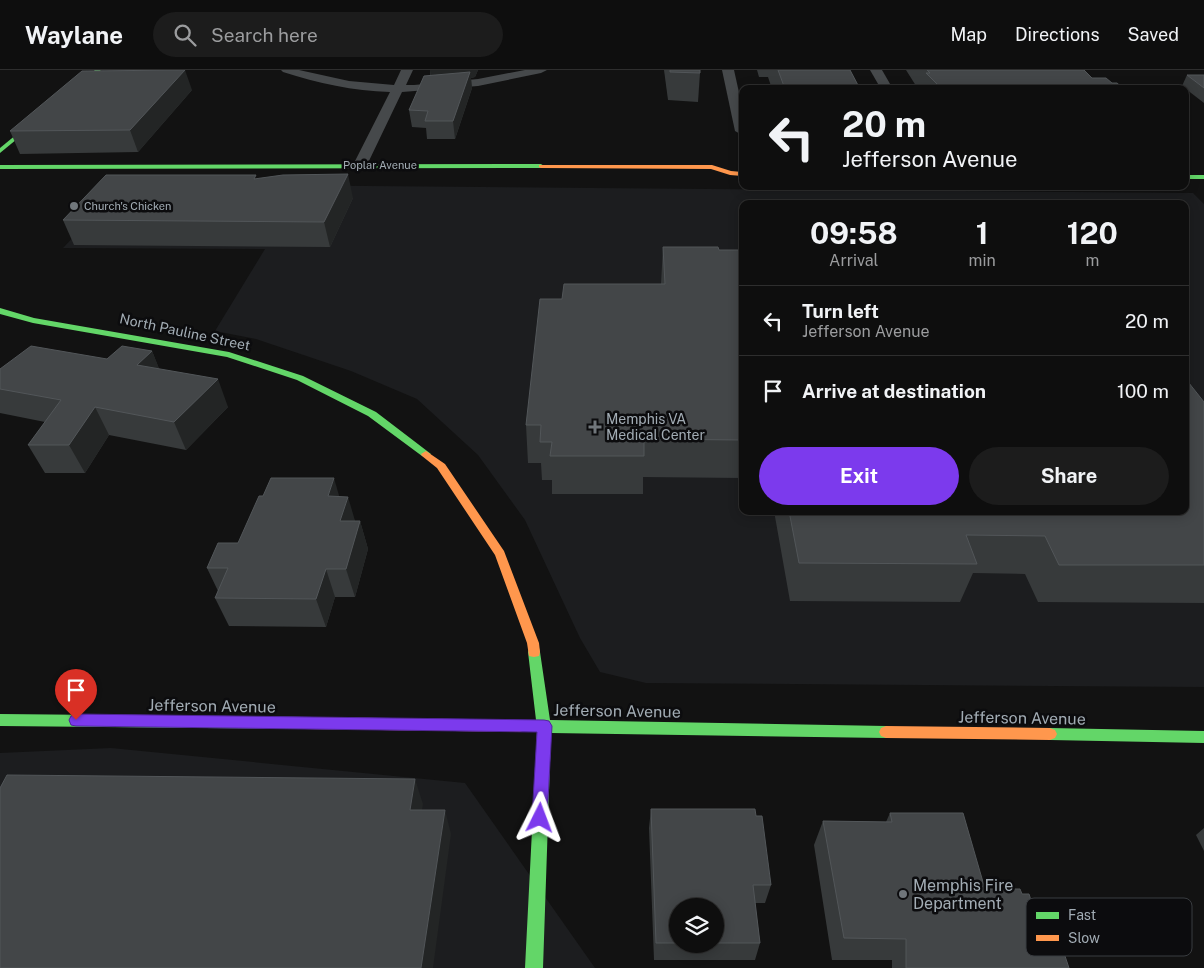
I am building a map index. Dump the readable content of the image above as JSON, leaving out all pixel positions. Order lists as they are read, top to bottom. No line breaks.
{"streets":{"main road":["Poplar Avenue","North Pauline Street","Jefferson Avenue"]},"crossings":[["North Pauline Street","Jefferson Avenue"]],"places":{"other":["Church's Chicken","Memphis Fire Department"],"health":["Memphis VA Medical Center"]},"legend":["Fast","Slow"],"page":{"header":"Waylane","search":"Search here","nav":["Map","Directions","Saved"],"turn":["20 m","Jefferson Avenue"],"eta":["09:58","Arrival","1","min","120","m"],"list":[{"name":"Turn left","note":"Jefferson Avenue","value":"20 m"},{"name":"Arrive at destination","value":"100 m"}],"buttons":["Exit","Share"]}}
